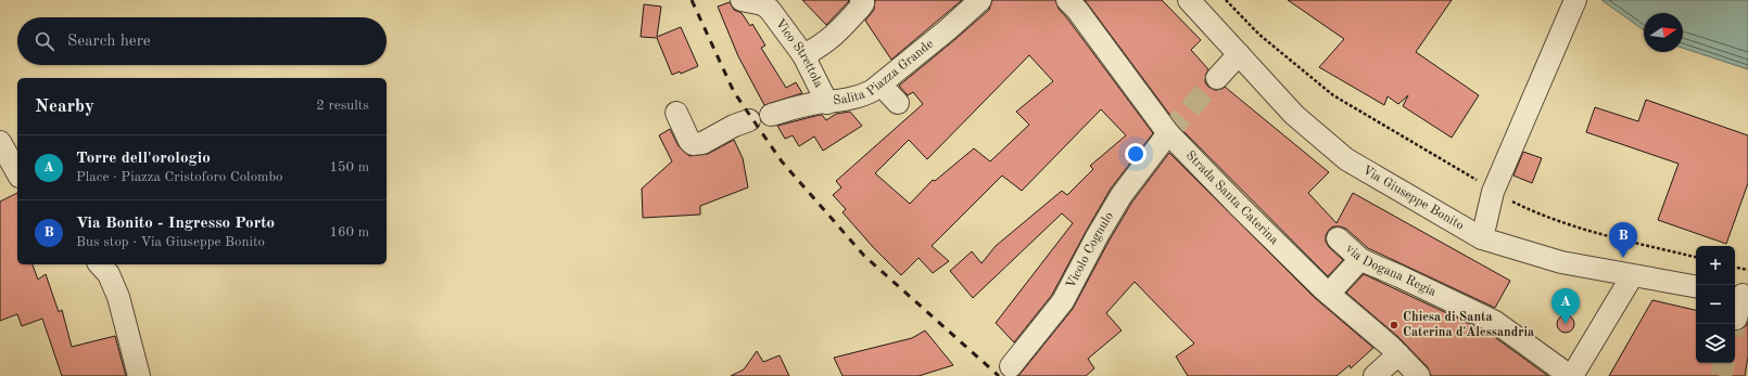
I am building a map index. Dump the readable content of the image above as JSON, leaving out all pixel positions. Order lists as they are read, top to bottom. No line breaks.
{"streets":{"street":["Vico Strettola","Salita Piazza Grande","Strada Santa Caterina","Via Giuseppe Bonito","Vicolo Cognulo","via Dogana Regia"]},"crossings":[["Vico Strettola","Salita Piazza Grande"],["Strada Santa Caterina","Vicolo Cognulo"]],"places":["Chiesa di Santa Caterina d'Alessandria"],"north":"right","page":{"search":"Search here","heading":["Nearby","2 results"],"list":[{"mark":"A","name":"Torre dell'orologio","note":"Place · Piazza Cristoforo Colombo","value":"150 m"},{"mark":"B","name":"Via Bonito - Ingresso Porto","note":"Bus stop · Via Giuseppe Bonito","value":"160 m"}],"pins":["B","A"],"map_buttons":["+","−"]}}
